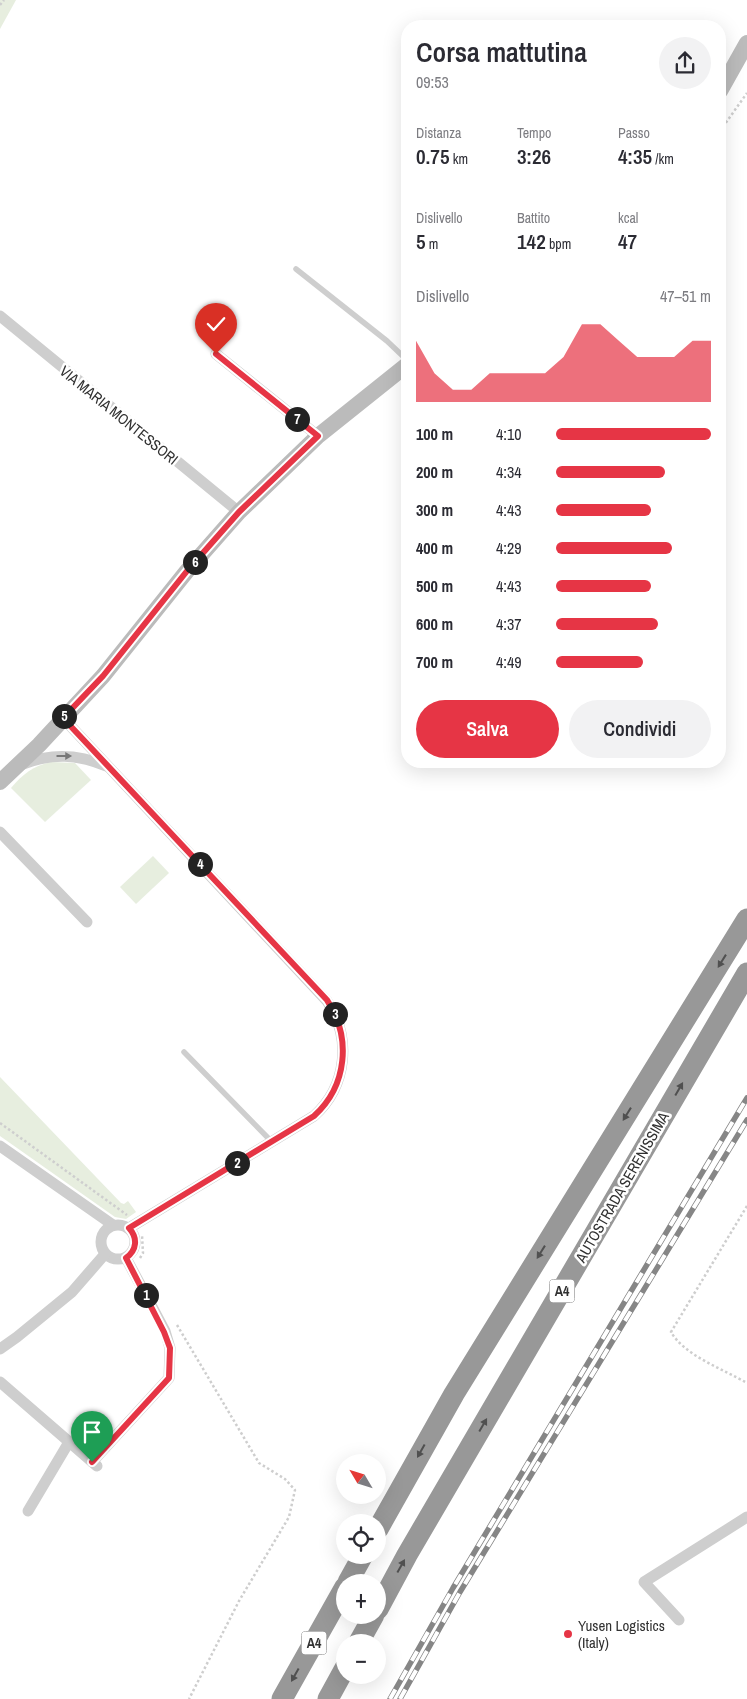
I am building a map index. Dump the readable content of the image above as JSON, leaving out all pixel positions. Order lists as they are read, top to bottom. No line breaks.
{"streets":{"highway":["AUTOSTRADA SERENISSIMA","A4"],"street":["VIA MARIA MONTESSORI"]},"places":["Yusen Logistics (Italy)"],"north":"top left","page":{"heading":["Corsa mattutina","09:53"],"stats":[["Distanza","0.75 km"],["Tempo","3:26"],["Passo","4:35 /km"],["Dislivello","5 m"],["Battito","142 bpm"],["kcal","47"]],"chart":["Dislivello","47–51 m"],"pins":["7","6","5","4","3","2","1"],"list":[{"name":"100 m","note":"4:10"},{"name":"200 m","note":"4:34"},{"name":"300 m","note":"4:43"},{"name":"400 m","note":"4:29"},{"name":"500 m","note":"4:43"},{"name":"600 m","note":"4:37"},{"name":"700 m","note":"4:49"}],"buttons":["Salva","Condividi"],"map_buttons":["+","−"]}}
